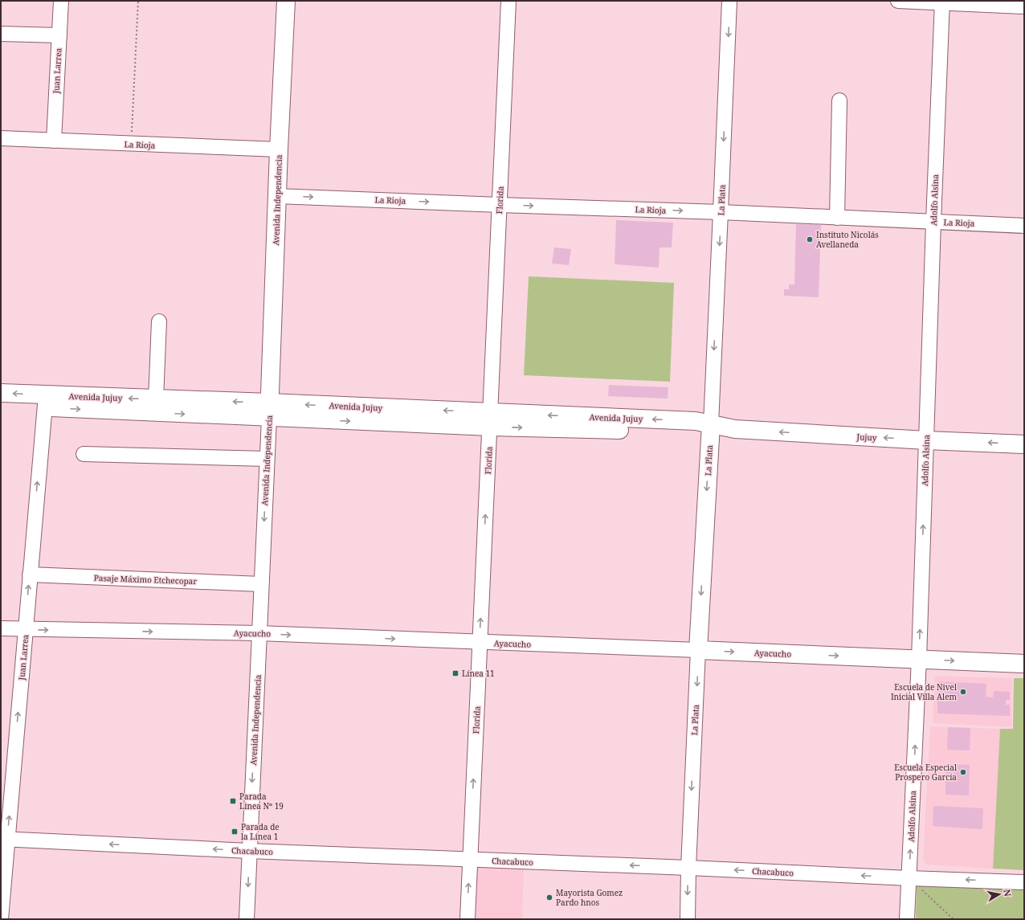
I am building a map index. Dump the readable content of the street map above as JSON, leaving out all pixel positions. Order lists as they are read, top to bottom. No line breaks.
{"streets":{"main road":["Avenida Independencia","La Plata","Avenida Jujuy","Jujuy","Ayacucho"],"street":["Juan Larrea","La Rioja","Florida","Adolfo Alsina","Pasaje Máximo Etchecopar","Chacabuco"]},"crossings":[["Juan Larrea","La Rioja"],["Juan Larrea","Avenida Jujuy"],["Juan Larrea","Pasaje Máximo Etchecopar"],["Juan Larrea","Ayacucho"],["Juan Larrea","Chacabuco"],["La Rioja","Avenida Independencia"],["La Rioja","Florida"],["La Rioja","La Plata"],["La Rioja","Adolfo Alsina"],["Avenida Independencia","Avenida Jujuy"],["Avenida Independencia","Pasaje Máximo Etchecopar"],["Avenida Independencia","Ayacucho"],["Avenida Independencia","Chacabuco"],["Florida","Avenida Jujuy"],["Florida","Ayacucho"],["Florida","Chacabuco"],["La Plata","Avenida Jujuy"],["La Plata","Jujuy"],["La Plata","Ayacucho"],["La Plata","Chacabuco"],["Adolfo Alsina","Jujuy"],["Adolfo Alsina","Ayacucho"],["Adolfo Alsina","Chacabuco"],["Avenida Jujuy","Jujuy"]],"one_way":["Juan Larrea","La Rioja","Avenida Independencia","Florida","La Plata","Adolfo Alsina","Jujuy","Ayacucho","Chacabuco"],"places":{"other":["Instituto Nicolás Avellaneda","Escuela de Nivel Inicial Villa Alem","Escuela Especial Prospero García","Mayorista Gomez Pardo hnos"],"transit":["Línea 11","Parada Linea Nº 19","Parada de la Línea 1"]},"north":"right"}
